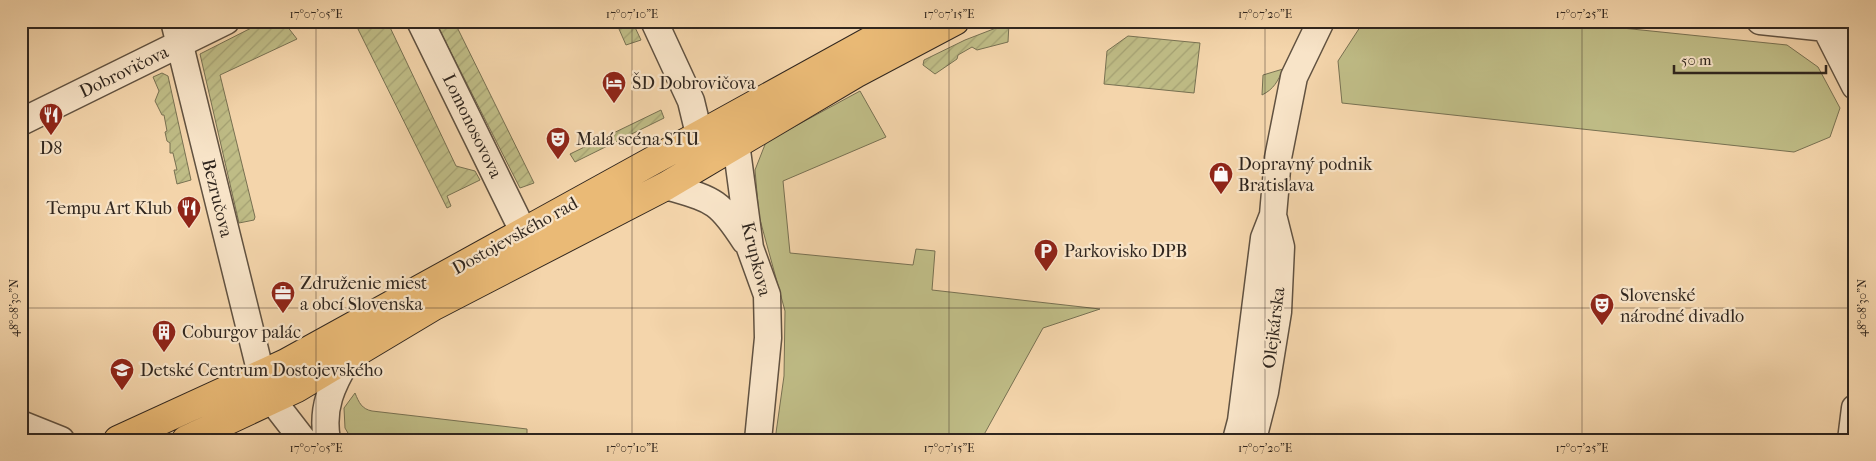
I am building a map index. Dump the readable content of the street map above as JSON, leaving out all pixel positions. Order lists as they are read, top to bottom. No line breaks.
{"streets":{"main road":["Dostojevského rad"],"street":["Dobrovičova","Lomonosovova","Bezručova","Krupkova","Olejkárska"]},"crossings":[["Dobrovičova","Bezručova"],["Lomonosovova","Dostojevského rad"],["Bezručova","Dostojevského rad"],["Dostojevského rad","Krupkova"]],"places":{"hotel":["ŠD Dobrovičova"],"restaurant":["D8","Tempu Art Klub"],"theatre":["Malá scéna STU","Slovenské národné divadlo"],"shop":["Dopravný podnik Bratislava"],"parking":["Parkovisko DPB"],"office":["Združenie miest a obcí Slovenska"],"building":["Coburgov palác"],"school or university":["Detské Centrum Dostojevského"]},"scale_bar":"50 m","coordinates":["17°07'05\"E","17°07'10\"E","17°07'15\"E","17°07'20\"E","17°07'25\"E","48°08'30\"N"]}
